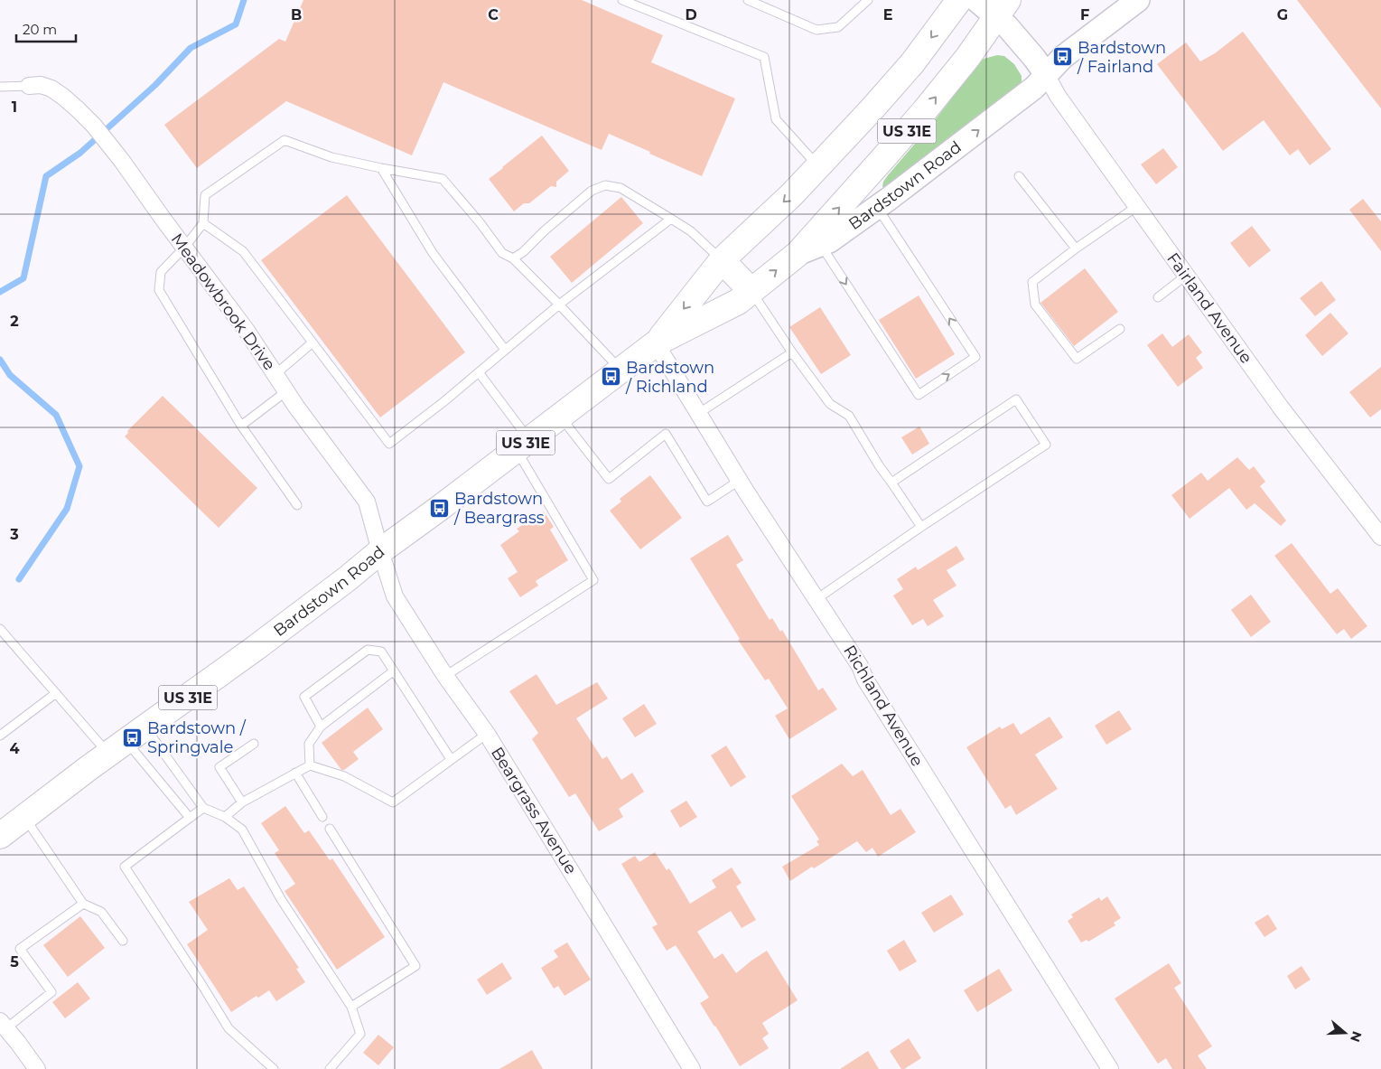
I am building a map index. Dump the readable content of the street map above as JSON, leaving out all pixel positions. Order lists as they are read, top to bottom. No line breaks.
{"streets":{"main road":["US 31E","Bardstown Road"],"street":["Meadowbrook Drive","Fairland Avenue","Richland Avenue","Beargrass Avenue"]},"crossings":[["US 31E","Bardstown Road"],["Bardstown Road","Meadowbrook Drive"],["Bardstown Road","Fairland Avenue"],["Bardstown Road","Richland Avenue"],["Bardstown Road","Beargrass Avenue"],["Meadowbrook Drive","Beargrass Avenue"]],"places":{"bus stop":["Bardstown / Fairland","Bardstown / Richland","Bardstown / Beargrass","Bardstown / Springvale"]},"scale_bar":"20 m","north":"right","grid":{"columns":["B","C","D","E","F","G"],"rows":["1","2","3","4","5"]}}
